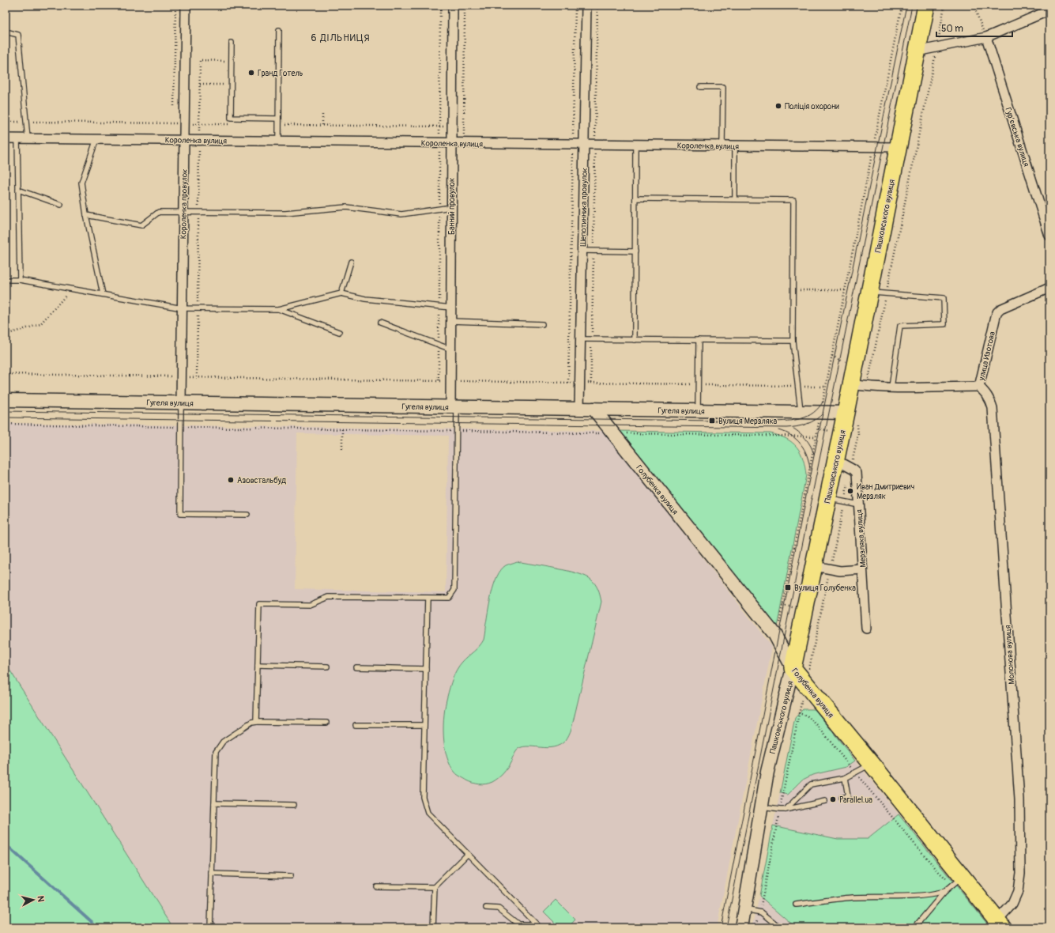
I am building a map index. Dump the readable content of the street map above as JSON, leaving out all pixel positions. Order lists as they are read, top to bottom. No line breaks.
{"streets":{"highway":["Пашковського вулиця","Голубенка вулиця"],"street":["Гур’євська вулиця","Короленка вулиця","Короленка провулок","Банний провулок","Шепотинника провулок","улица Изотова","Гугеля вулиця","Мерзляка вулиця","Молонова вулиця"]},"crossings":[["Короленка вулиця","Короленка провулок"],["Короленка вулиця","Банний провулок"],["Короленка вулиця","Шепотинника провулок"],["Короленка вулиця","Пашковського вулиця"],["Короленка провулок","Гугеля вулиця"],["Банний провулок","Гугеля вулиця"],["Шепотинника провулок","Гугеля вулиця"],["Пашковського вулиця","улица Изотова"],["Пашковського вулиця","Гугеля вулиця"],["Пашковського вулиця","Голубенка вулиця"],["улица Изотова","Молонова вулиця"],["Гугеля вулиця","Голубенка вулиця"],["Голубенка вулиця","Молонова вулиця"]],"districts":["6 ДІЛЬНИЦЯ"],"places":{"other":["Гранд Готель","Поліція охорони","Азовстальбуд","Иван Дмитриевич Мерзляк","Parallel.ua"],"transit":["Вулиця Мерзляка","Вулиця Голубенка"]},"scale_bar":"50 m","north":"right"}
